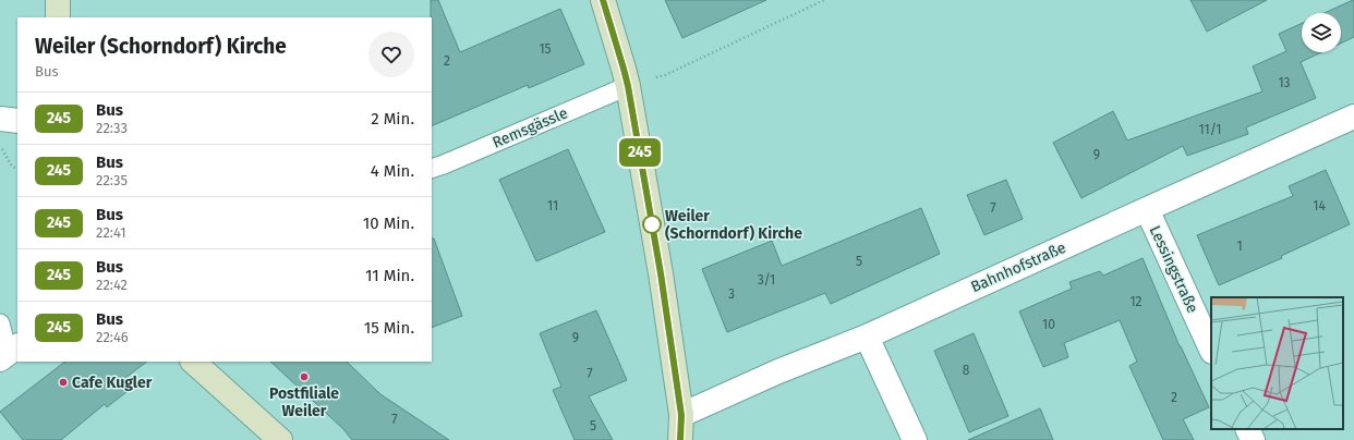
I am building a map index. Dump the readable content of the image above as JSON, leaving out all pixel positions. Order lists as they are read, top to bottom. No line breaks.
{"streets":{"street":["Bahnhofstraße","Lessingstraße"],"lane":["Remsgässle"]},"crossings":[["Bahnhofstraße","Lessingstraße"]],"places":["Weiler (Schorndorf) Kirche","Postfiliale Weiler","Cafe Kugler"],"lines":["bus line 245"],"house_numbers":["15","2","13","11/1","9","11","14","7","1","5","3/1","3","12","10","9","8","7","2","7","5"],"page":{"on_map":"245","heading":["Weiler (Schorndorf) Kirche","Bus"],"list":[{"mark":"245","name":"Bus","note":"22:33","value":"2 Min."},{"mark":"245","name":"Bus","note":"22:35","value":"4 Min."},{"mark":"245","name":"Bus","note":"22:41","value":"10 Min."},{"mark":"245","name":"Bus","note":"22:42","value":"11 Min."},{"mark":"245","name":"Bus","note":"22:46","value":"15 Min."}]}}
